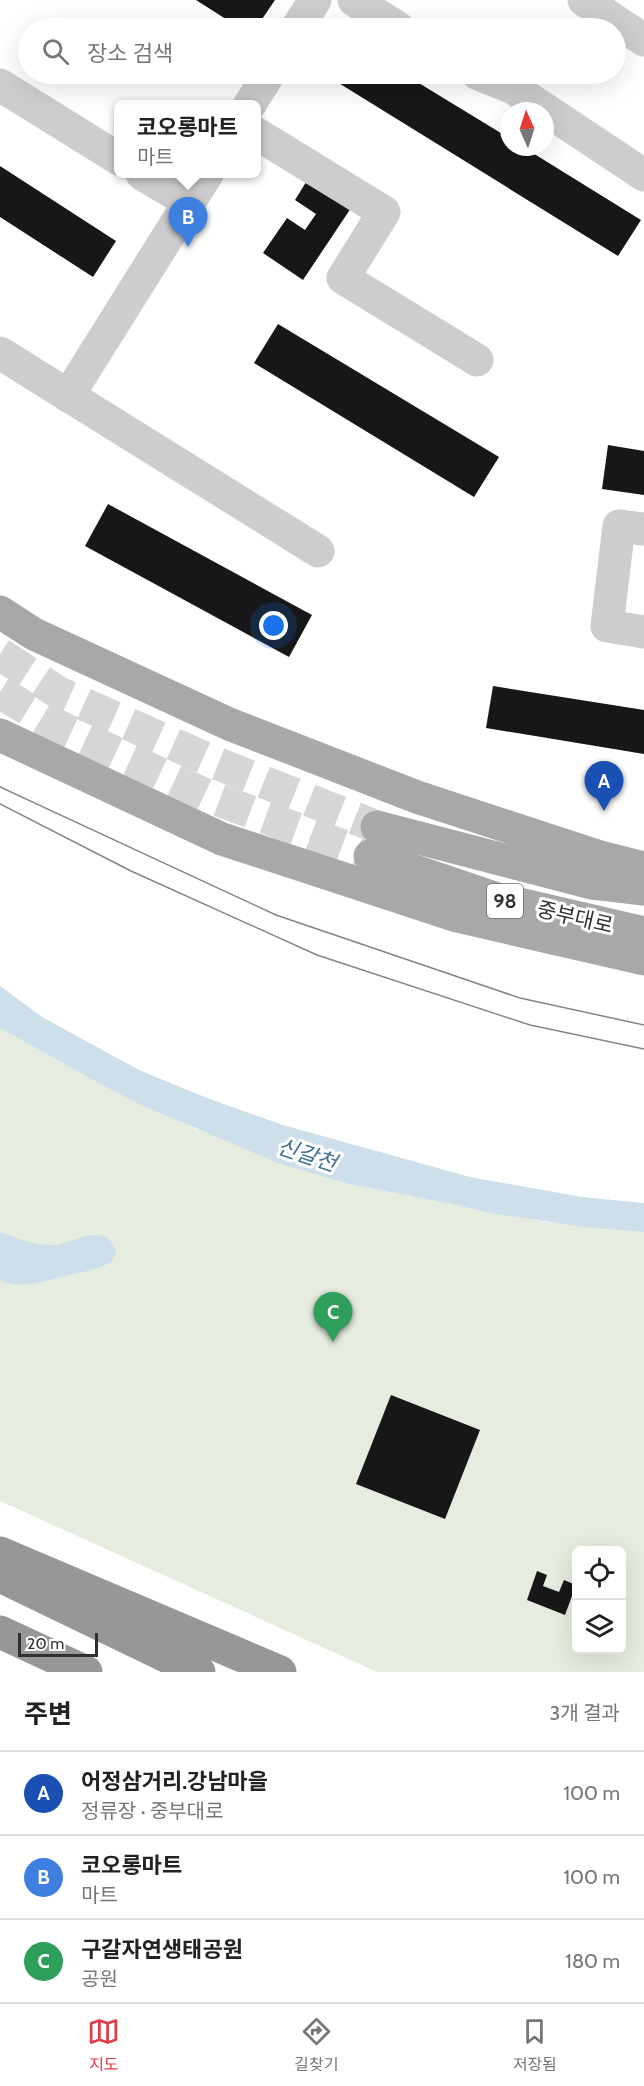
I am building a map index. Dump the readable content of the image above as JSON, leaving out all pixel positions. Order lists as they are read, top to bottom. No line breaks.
{"streets":{"main road":["98","중부대로"]},"water":["신갈천"],"scale_bar":"20 m","north":"top","page":{"search":"장소 검색","popup":["코오롱마트","마트"],"pins":["B","A","C"],"scale":"20 m","heading":["주변","3개 결과"],"list":[{"mark":"A","name":"어정삼거리.강남마을","note":"정류장 · 중부대로","value":"100 m"},{"mark":"B","name":"코오롱마트","note":"마트","value":"100 m"},{"mark":"C","name":"구갈자연생태공원","note":"공원","value":"180 m"}],"nav":["지도","길찾기","저장됨"]}}
